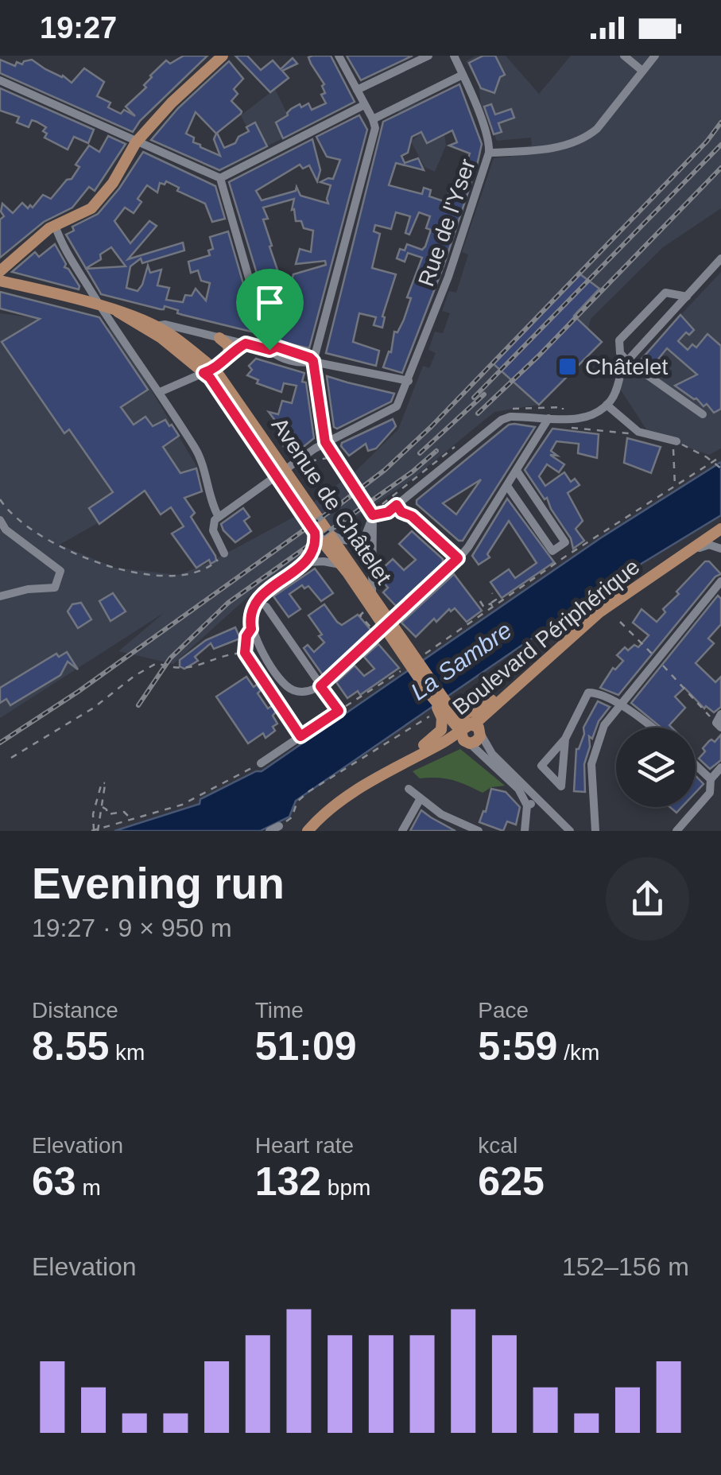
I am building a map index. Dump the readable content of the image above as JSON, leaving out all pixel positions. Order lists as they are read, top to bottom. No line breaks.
{"streets":{"main road":["Avenue de Châtelet","Boulevard Périphérique"],"street":["Rue de l'Yser"]},"crossings":[["Avenue de Châtelet","Boulevard Périphérique"]],"water":["La Sambre"],"places":{"transit":["Châtelet"]},"page":{"status":"19:27","heading":["Evening run","19:27 · 9 × 950 m"],"stats":[["Distance","8.55 km"],["Time","51:09"],["Pace","5:59 /km"],["Elevation","63 m"],["Heart rate","132 bpm"],["kcal","625"]],"chart":["Elevation","152–156 m"]}}
